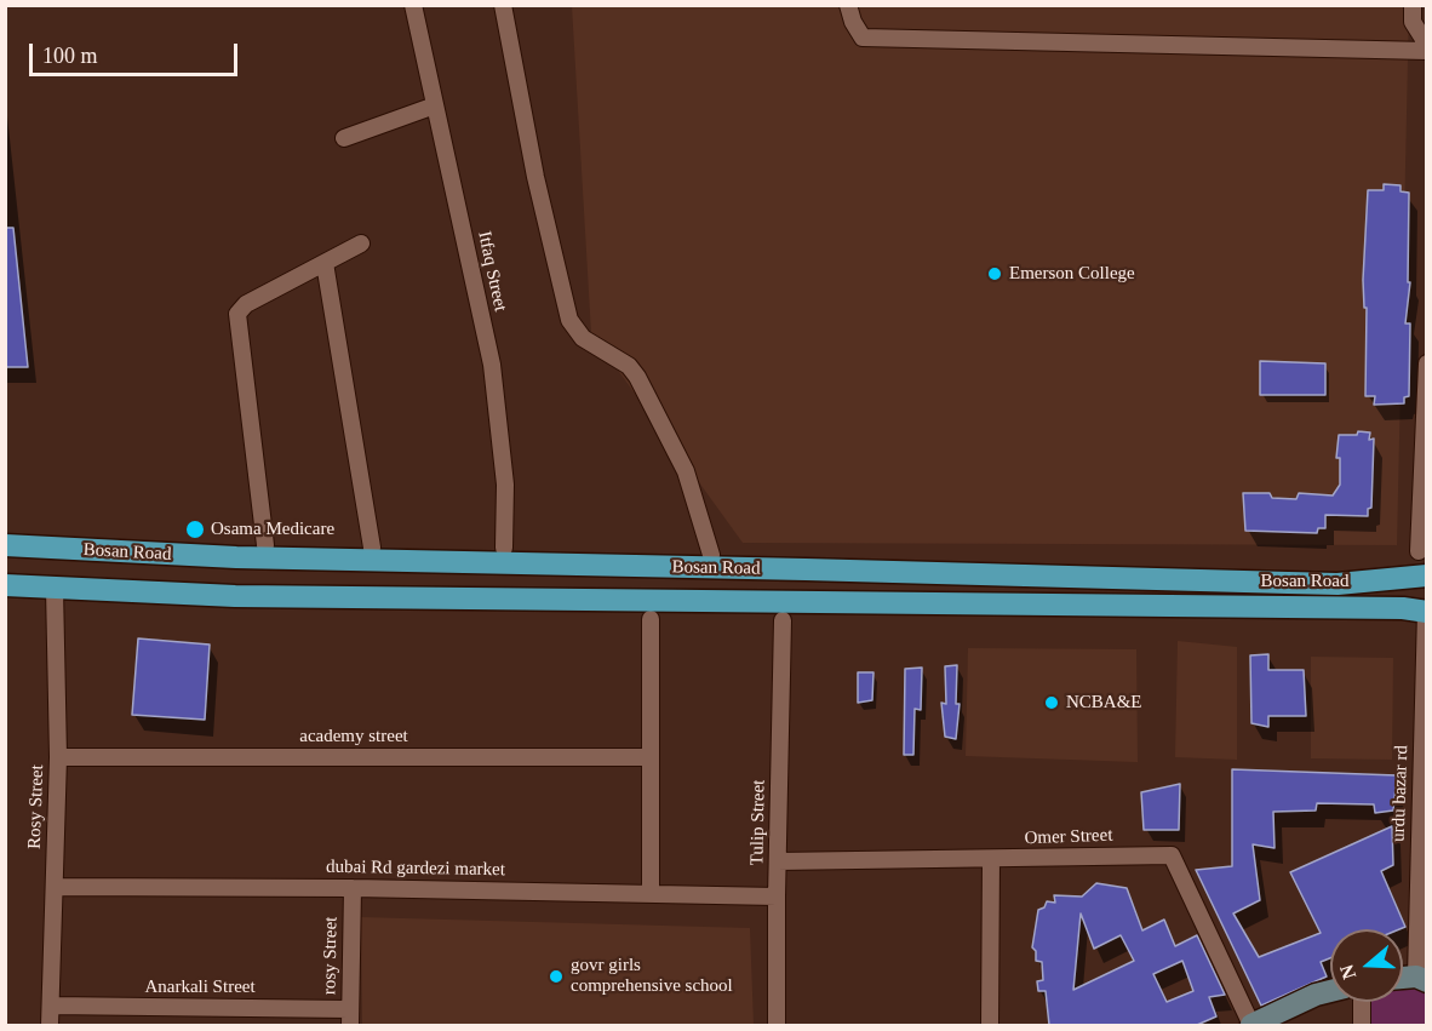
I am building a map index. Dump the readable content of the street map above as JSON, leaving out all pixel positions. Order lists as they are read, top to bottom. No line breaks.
{"streets":{"main road":["Bosan Road"],"street":["Itfaq Street","academy street","urdu bazar rd","Rosy Street","Tulip Street","Omer Street","dubai Rd gardezi market","rosy Street","Anarkali Street"]},"crossings":[["Bosan Road","urdu bazar rd"],["Bosan Road","Rosy Street"],["academy street","Rosy Street"],["Rosy Street","dubai Rd gardezi market"],["Rosy Street","Anarkali Street"],["Tulip Street","Omer Street"],["Tulip Street","dubai Rd gardezi market"],["dubai Rd gardezi market","rosy Street"],["rosy Street","Anarkali Street"]],"places":["Emerson College","Osama Medicare","NCBA&E","govr girls comprehensive school"],"scale_bar":"100 m","north":"left"}
